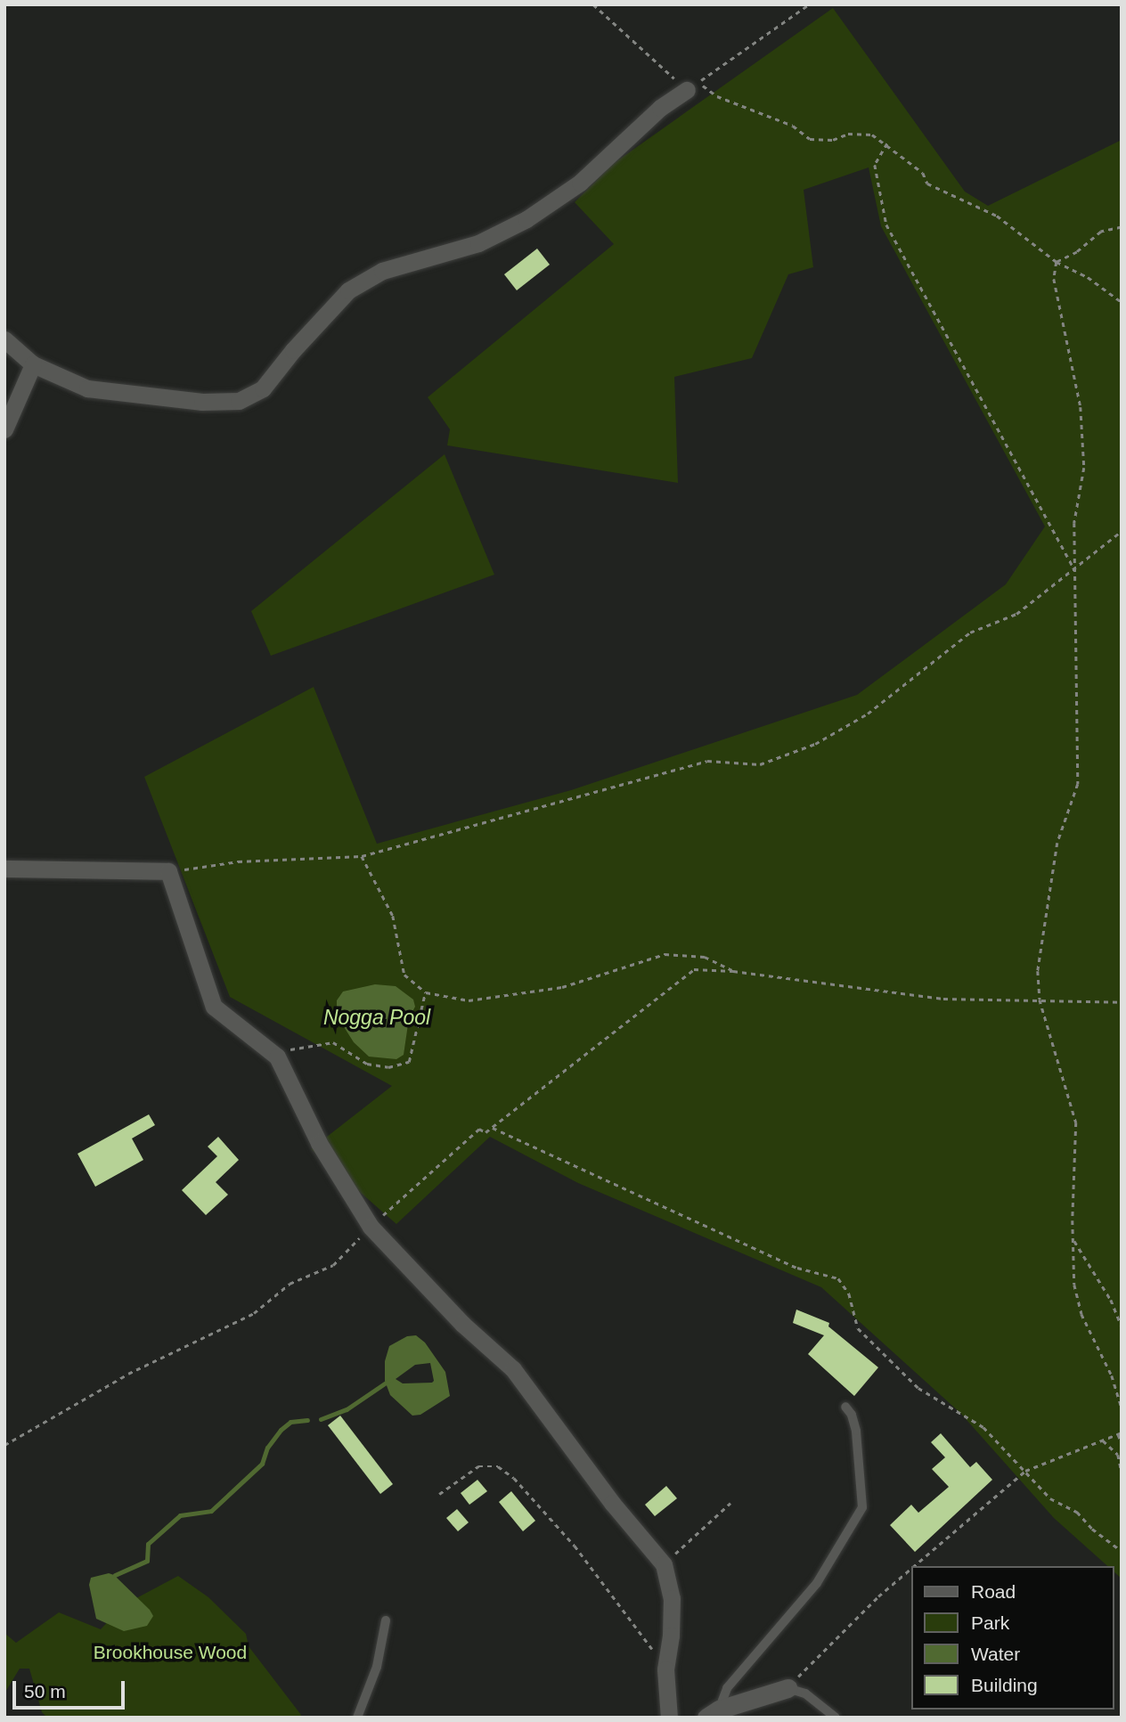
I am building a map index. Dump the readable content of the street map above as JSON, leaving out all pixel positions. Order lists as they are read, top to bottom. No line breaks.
{"water":["Nogga Pool"],"parks":["Brookhouse Wood"],"legend":["Road","Park","Water","Building"],"scale_bar":"50 m"}
